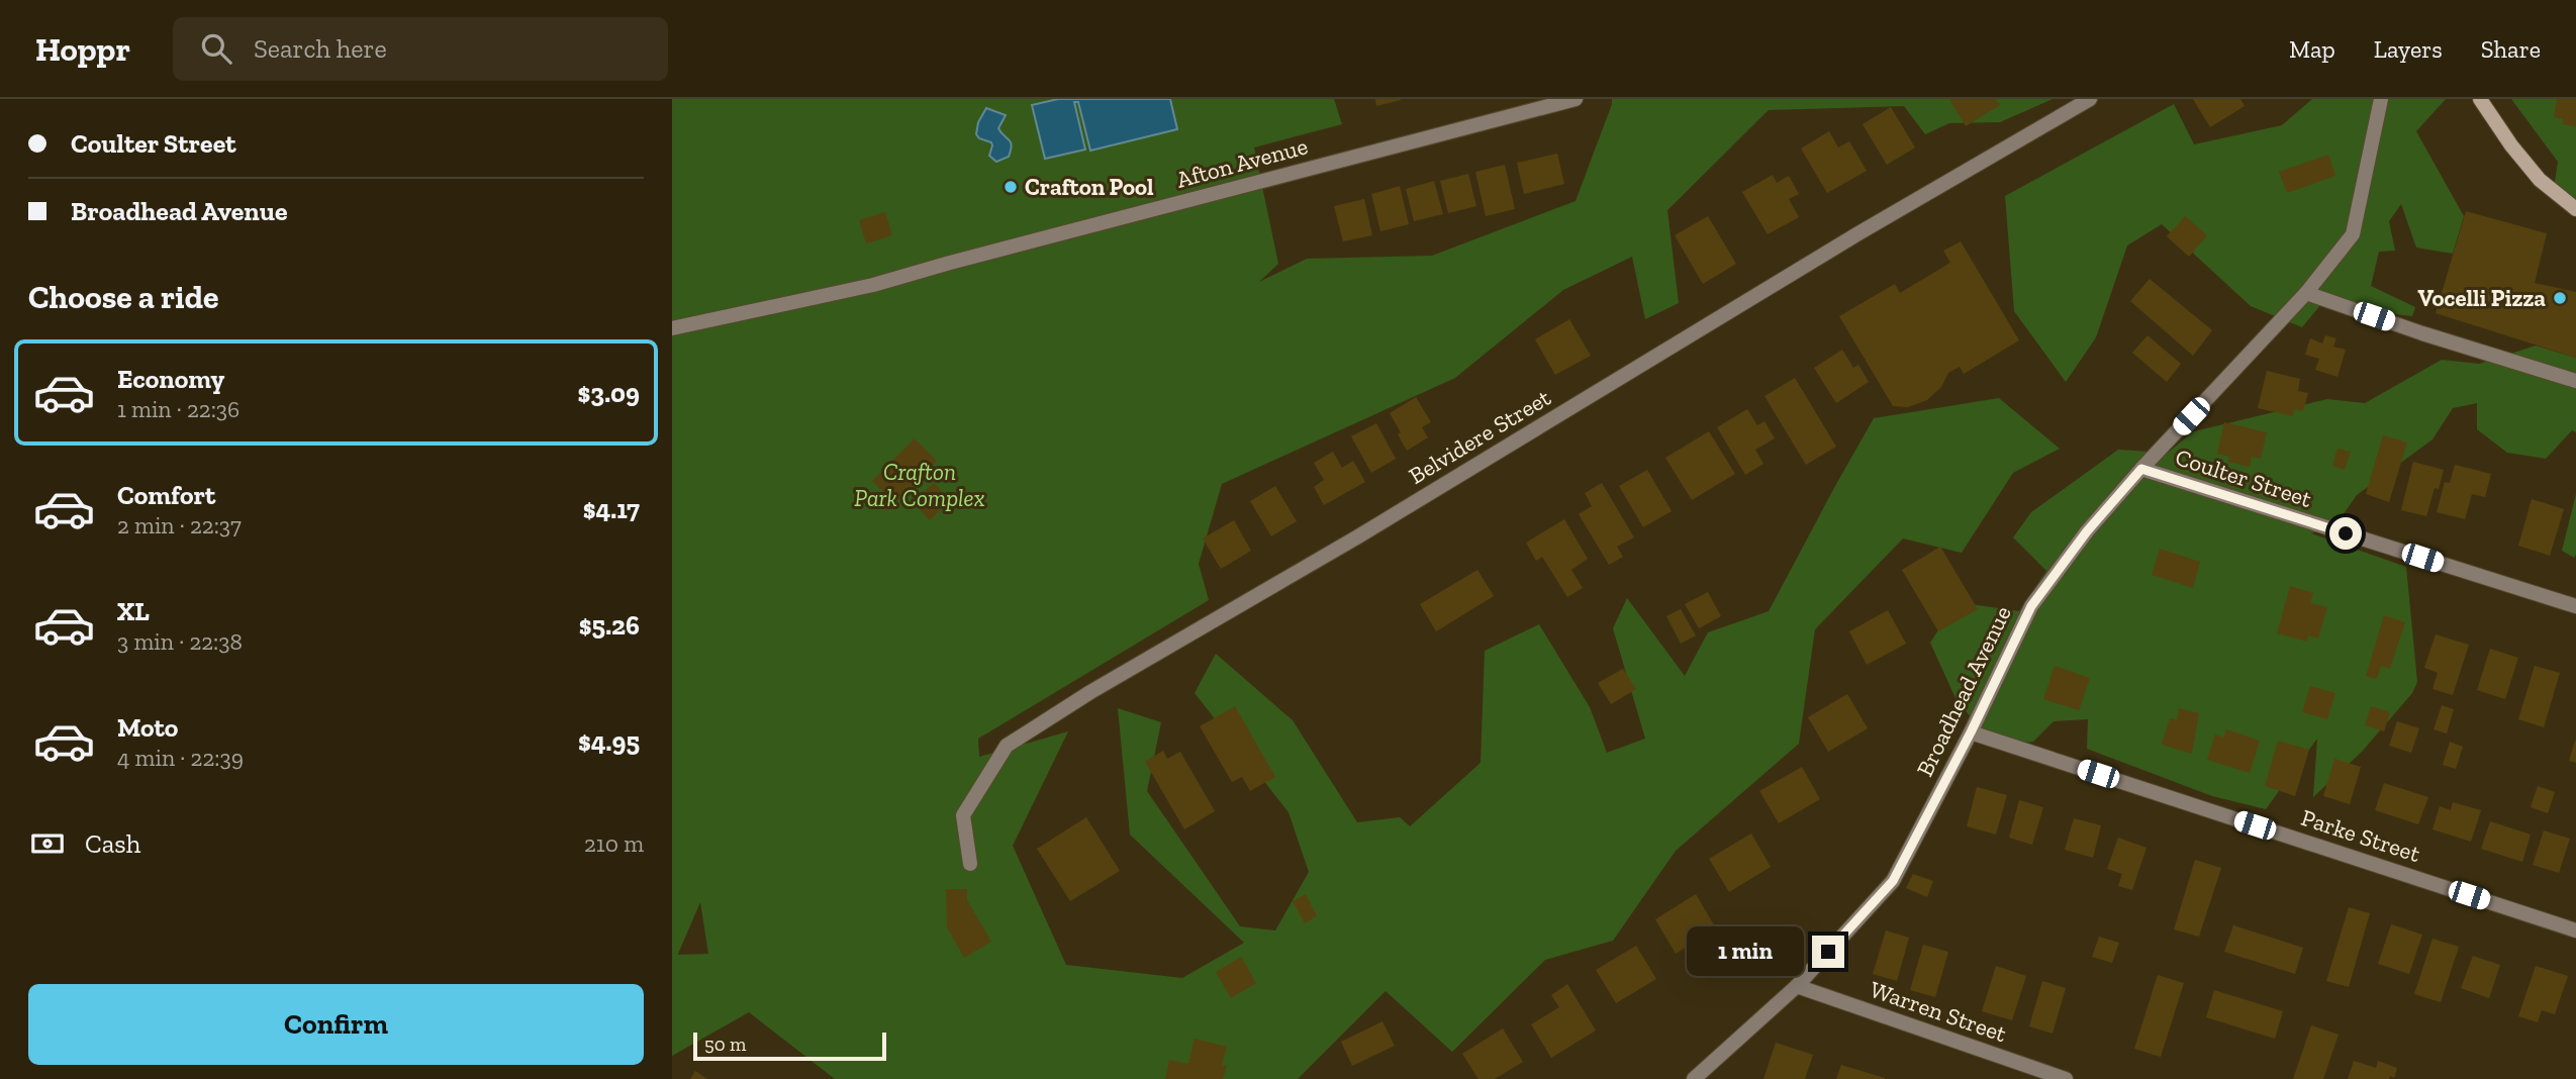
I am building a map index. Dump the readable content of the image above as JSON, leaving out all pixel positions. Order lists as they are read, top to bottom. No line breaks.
{"streets":{"street":["Afton Avenue","Belvidere Street","Coulter Street","Broadhead Avenue","Parke Street","Warren Street"]},"crossings":[["Coulter Street","Broadhead Avenue"],["Broadhead Avenue","Parke Street"],["Broadhead Avenue","Warren Street"]],"parks":["Crafton Park Complex"],"places":["Crafton Pool","Vocelli Pizza"],"scale_bar":"50 m","page":{"header":"Hoppr","search":"Search here","nav":["Map","Layers","Share"],"banner":["Coulter Street","Broadhead Avenue"],"heading":"Choose a ride","list":[{"name":"Economy","note":"1 min · 22:36","value":"$3.09"},{"name":"Comfort","note":"2 min · 22:37","value":"$4.17"},{"name":"XL","note":"3 min · 22:38","value":"$5.26"},{"name":"Moto","note":"4 min · 22:39","value":"$4.95"}],"pay":["Cash","210 m"],"bubble":"1 min","buttons":"Confirm","scale":"50 m"}}
